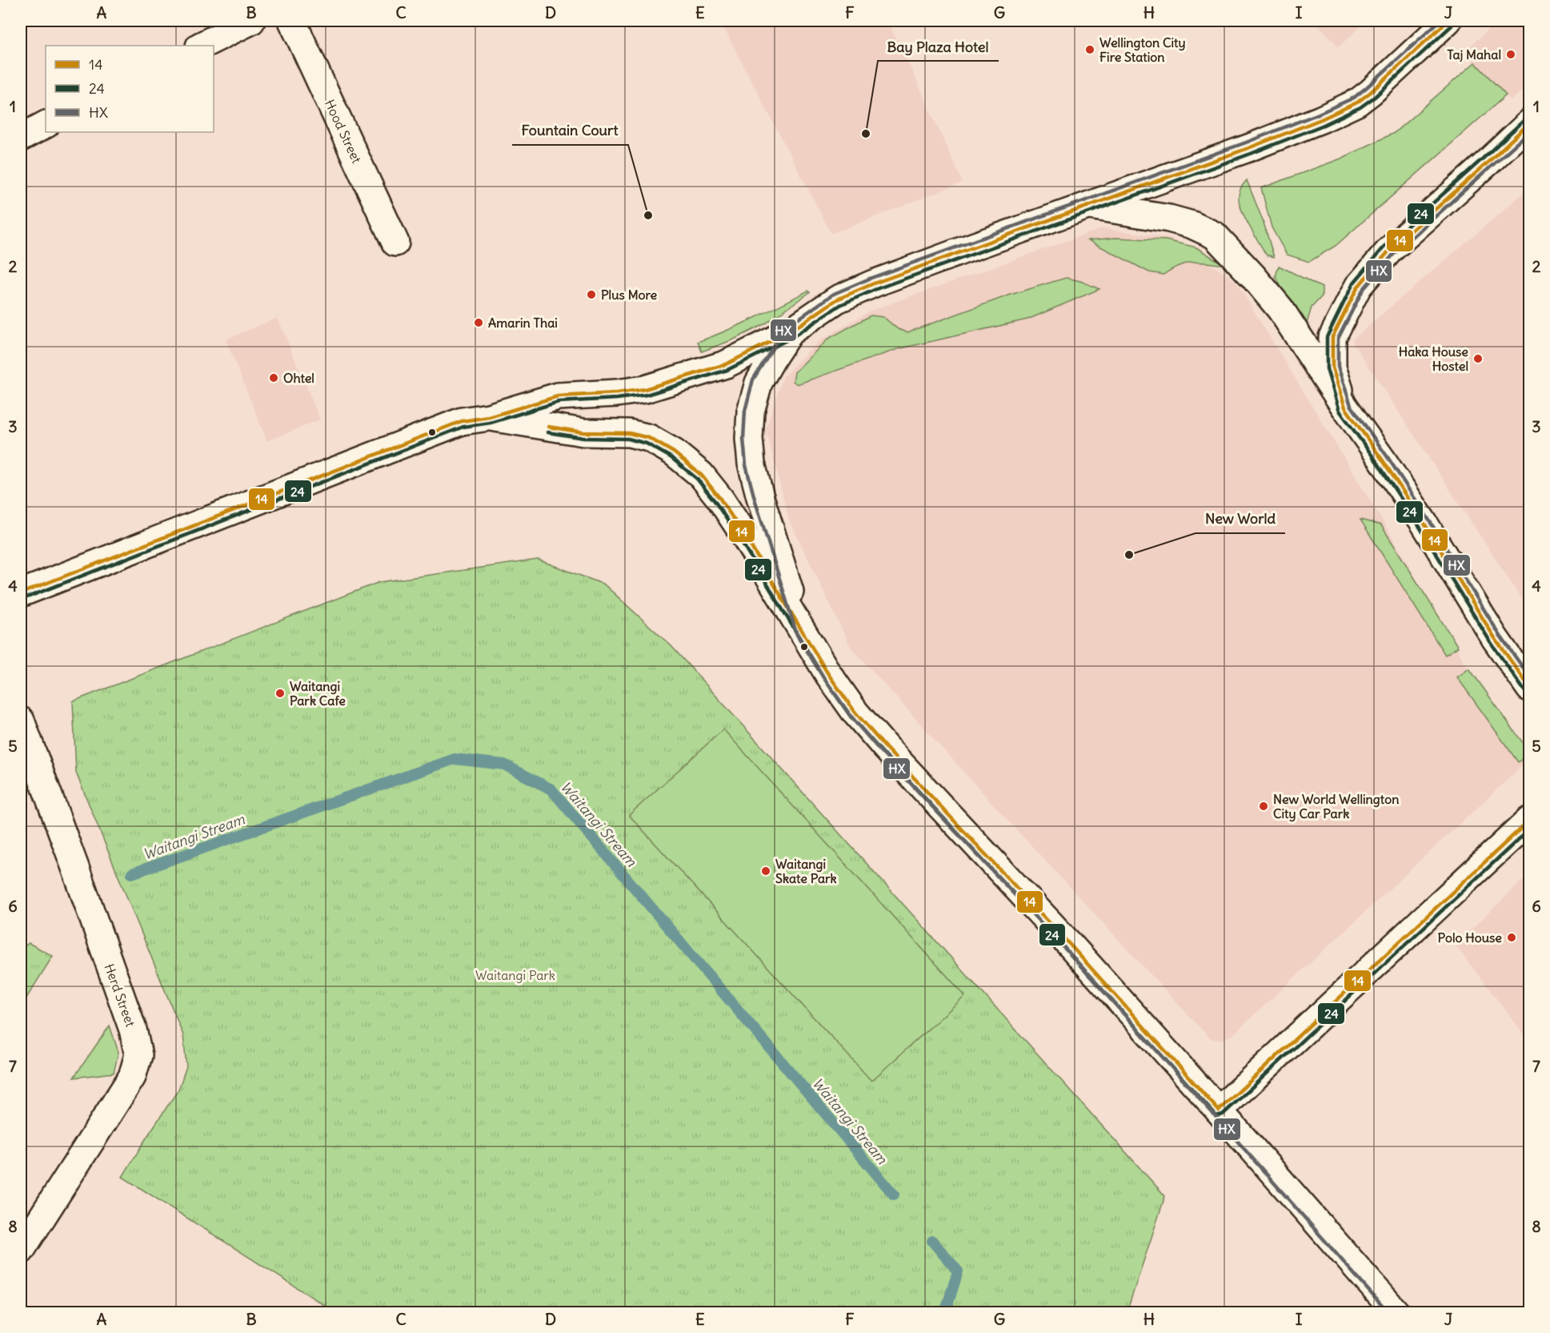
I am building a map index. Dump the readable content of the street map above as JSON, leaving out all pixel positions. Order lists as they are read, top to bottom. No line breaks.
{"streets":{"main road":["Hood Street","Herd Street"]},"water":["Waitangi Stream"],"parks":["Waitangi Park"],"places":["Wellington City Fire Station","Taj Mahal","Bay Plaza Hotel","Fountain Court","Plus More","Amarin Thai","Haka House Hostel","Ohtel","New World","Waitangi Park Cafe","New World Wellington City Car Park","Waitangi Skate Park","Polo House"],"lines":["transit line 14","transit line HX","transit line 24"],"legend":["14","24","HX"],"grid":{"columns":["A","B","C","D","E","F","G","H","I","J"],"rows":["1","2","3","4","5","6","7","8"]}}
